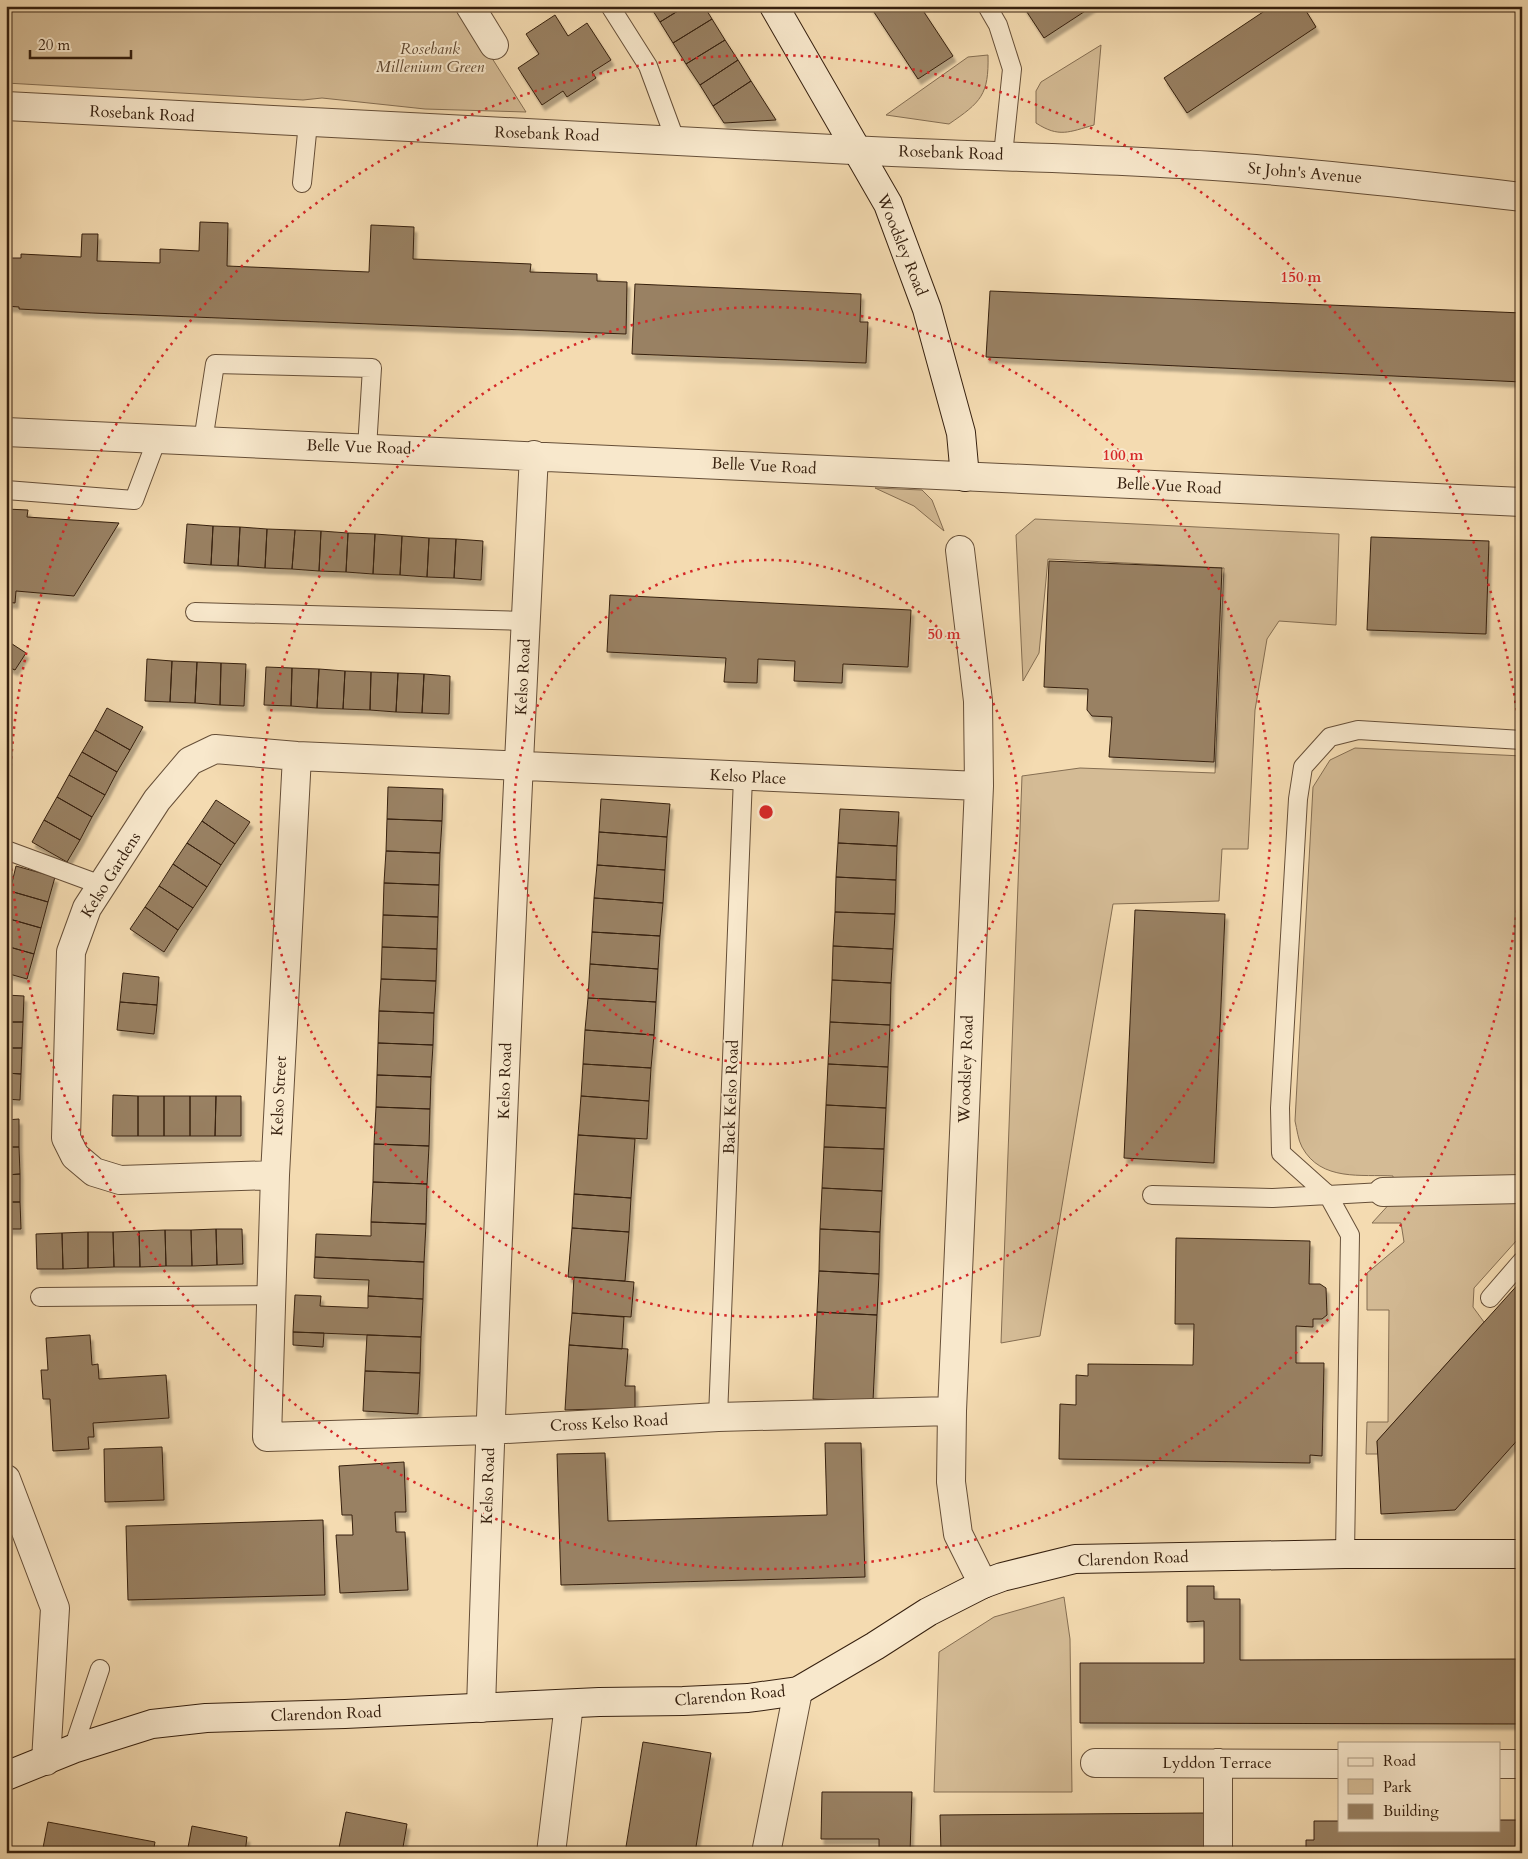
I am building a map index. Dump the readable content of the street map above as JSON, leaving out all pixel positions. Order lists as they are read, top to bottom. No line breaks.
{"streets":{"street":["Rosebank Road","St John's Avenue","Woodsley Road","Belle Vue Road","Kelso Road","Kelso Place","Kelso Gardens","Kelso Street","Cross Kelso Road","Clarendon Road","Lyddon Terrace"],"lane":["Back Kelso Road"]},"crossings":[["Rosebank Road","St John's Avenue"],["Rosebank Road","Woodsley Road"],["Woodsley Road","Belle Vue Road"],["Woodsley Road","Kelso Place"],["Woodsley Road","Cross Kelso Road"],["Woodsley Road","Clarendon Road"],["Belle Vue Road","Kelso Road"],["Kelso Road","Kelso Place"],["Kelso Road","Kelso Gardens"],["Kelso Road","Cross Kelso Road"],["Kelso Road","Clarendon Road"],["Kelso Place","Kelso Gardens"],["Kelso Place","Back Kelso Road"],["Kelso Gardens","Kelso Street"],["Kelso Street","Cross Kelso Road"],["Back Kelso Road","Cross Kelso Road"]],"parks":["Rosebank Millenium Green"],"legend":["Road","Park","Building"],"scale_bar":"20 m","rings":["150 m","100 m","50 m"]}
